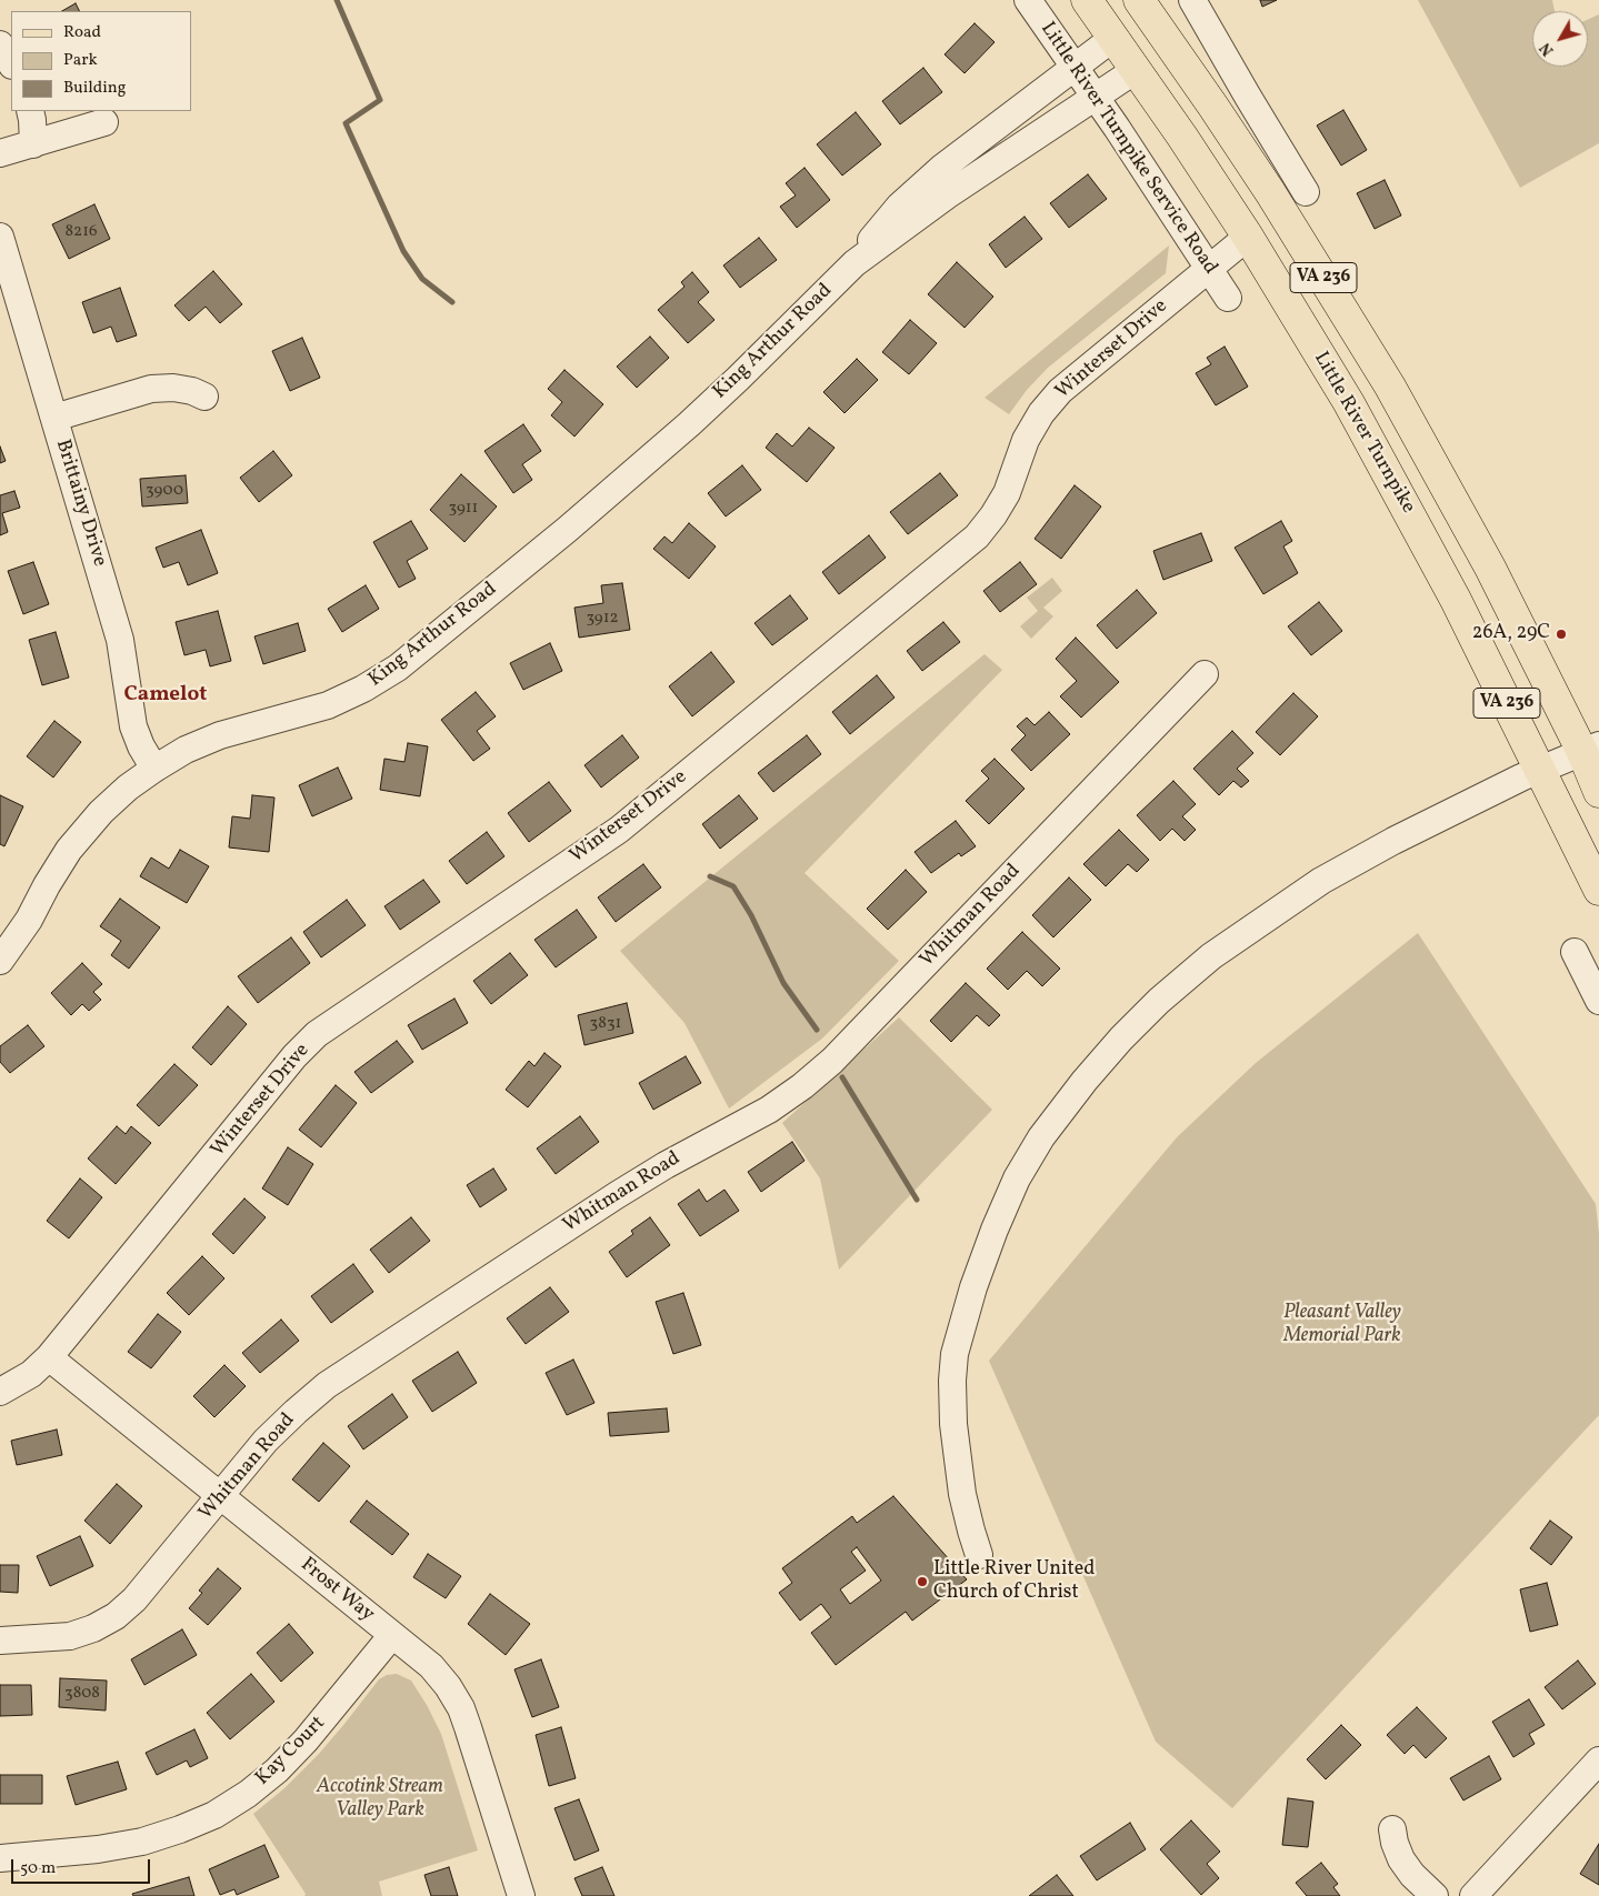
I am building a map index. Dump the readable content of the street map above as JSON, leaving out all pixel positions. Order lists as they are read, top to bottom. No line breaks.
{"streets":{"main road":["VA 236","Little River Turnpike"],"street":["Little River Turnpike Service Road","King Arthur Road","Winterset Drive","Brittainy Drive","Whitman Road","Frost Way","Kay Court"]},"crossings":[["Little River Turnpike Service Road","King Arthur Road"],["Little River Turnpike Service Road","Winterset Drive"],["King Arthur Road","Little River Turnpike"],["King Arthur Road","Brittainy Drive"],["Winterset Drive","Little River Turnpike"],["Winterset Drive","Frost Way"],["Whitman Road","Frost Way"],["Frost Way","Kay Court"]],"districts":["Camelot"],"parks":["Pleasant Valley Memorial Park","Accotink Stream Valley Park"],"places":["26A, 29C","Little River United Church of Christ"],"house_numbers":["8216","3900","3911","3912","3831","3808"],"legend":["Road","Park","Building"],"scale_bar":"50 m","north":"bottom left"}
